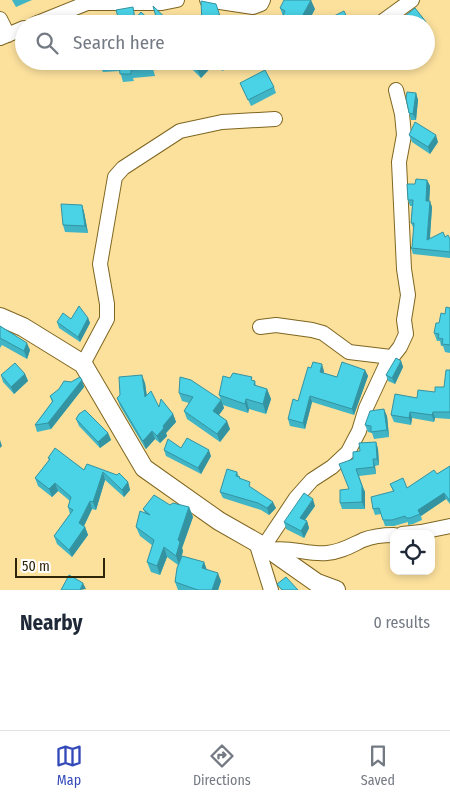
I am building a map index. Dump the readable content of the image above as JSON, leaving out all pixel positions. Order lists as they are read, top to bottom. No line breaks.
{"scale_bar":"50 m","page":{"search":"Search here","scale":"50 m","heading":["Nearby","0 results"],"nav":["Map","Directions","Saved"]}}
